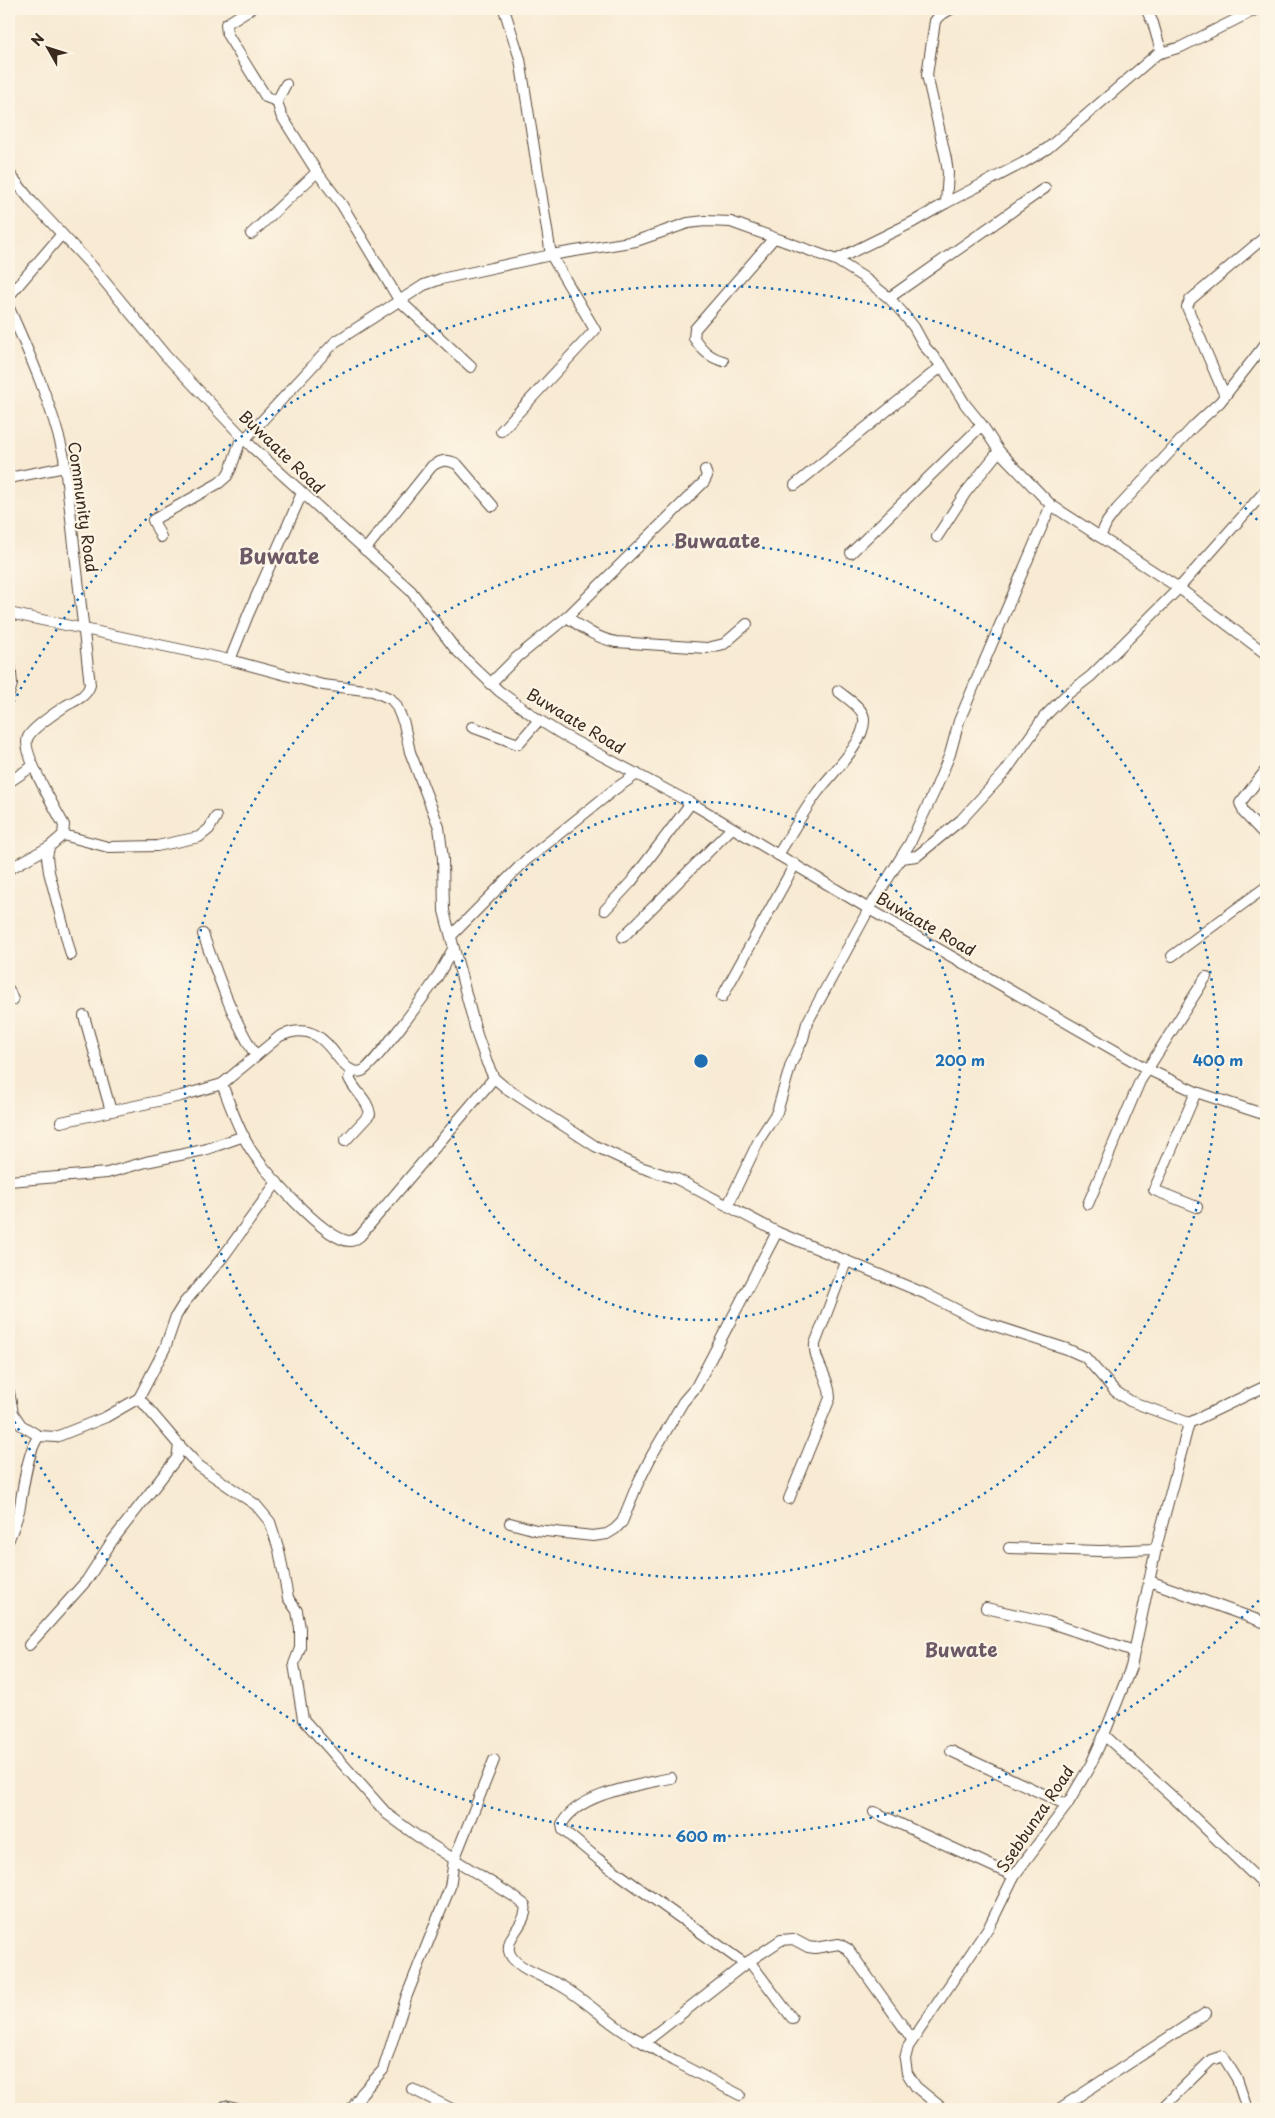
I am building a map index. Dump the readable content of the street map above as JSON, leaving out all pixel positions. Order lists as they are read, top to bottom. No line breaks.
{"streets":{"street":["Buwaate Road","Community Road","Ssebbunza Road"]},"districts":["Buwaate","Buwate","Buwate"],"north":"top left","rings":["200 m","400 m","600 m"]}
